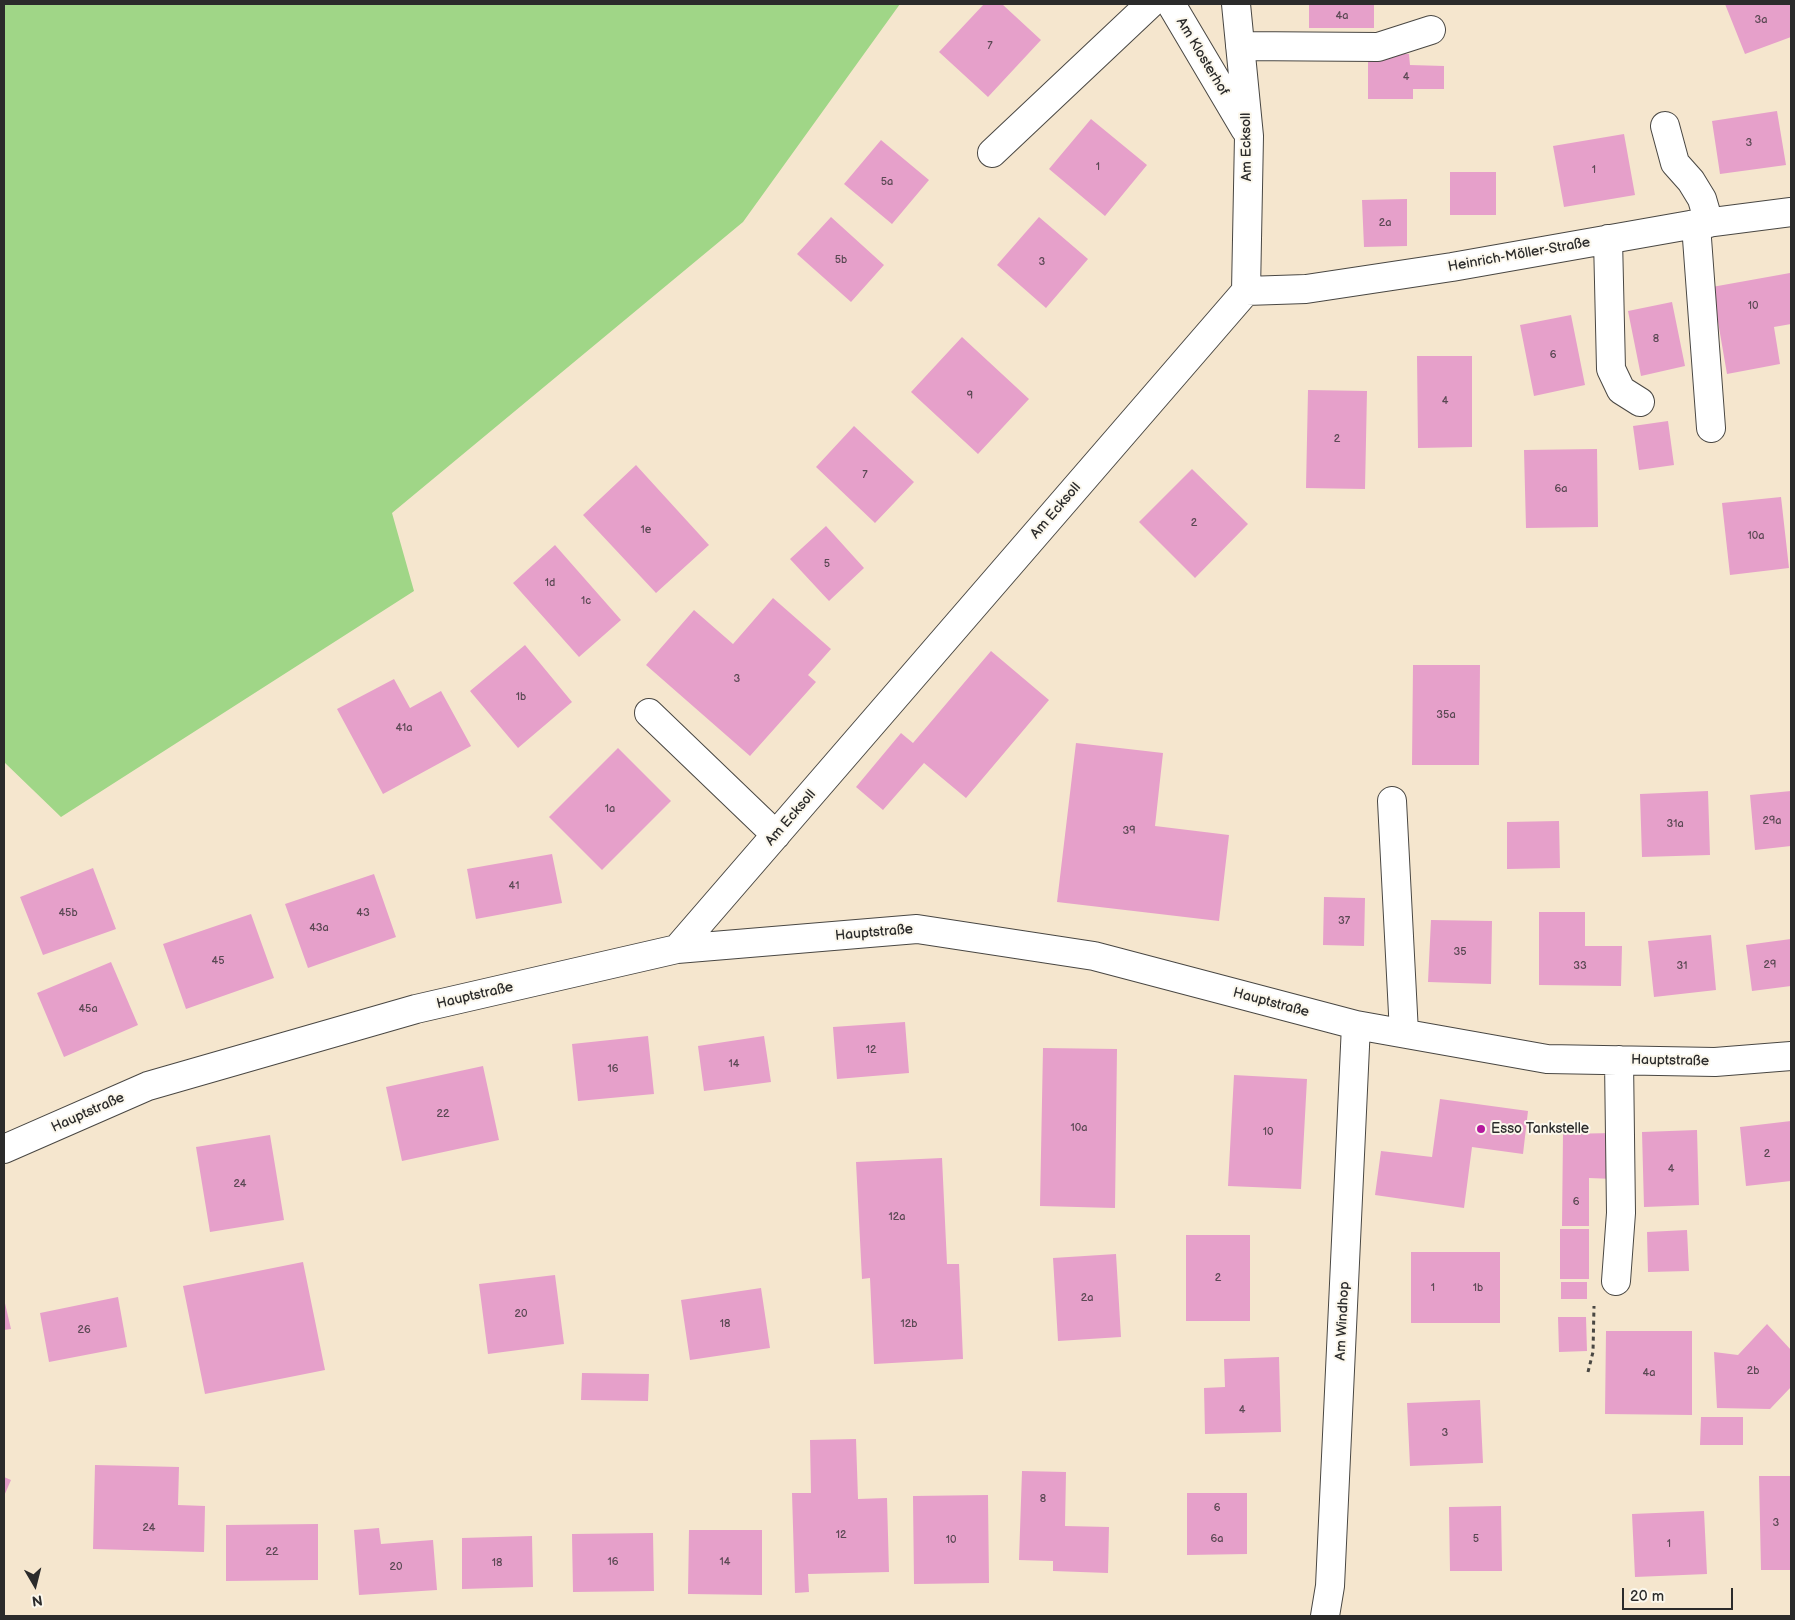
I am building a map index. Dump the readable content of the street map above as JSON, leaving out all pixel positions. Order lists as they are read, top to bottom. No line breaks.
{"streets":{"street":["Am Klosterhof","Am Ecksoll","Heinrich-Möller-Straße","Hauptstraße","Am Windhop"]},"crossings":[["Am Klosterhof","Am Ecksoll"],["Am Ecksoll","Heinrich-Möller-Straße"],["Am Ecksoll","Hauptstraße"],["Hauptstraße","Am Windhop"]],"places":["Esso Tankstelle"],"house_numbers":["4a","3a","7","4","3","1","1","5a","2a","5b","3","10","8","6","9","4","2","7","6a","2","1e","10a","5","1d","1c","3","1b","35a","41a","1a","29a","31a","39","41","45b","43","37","43a","35","45","29","33","31","45a","12","14","16","22","10a","10","2","4","24","6","12a","2","1","1b","2a","20","18","12b","26","2b","4a","4","3","8","6","3","24","12","6a","5","10","1","22","16","14","18","20"],"scale_bar":"20 m","north":"bottom"}
